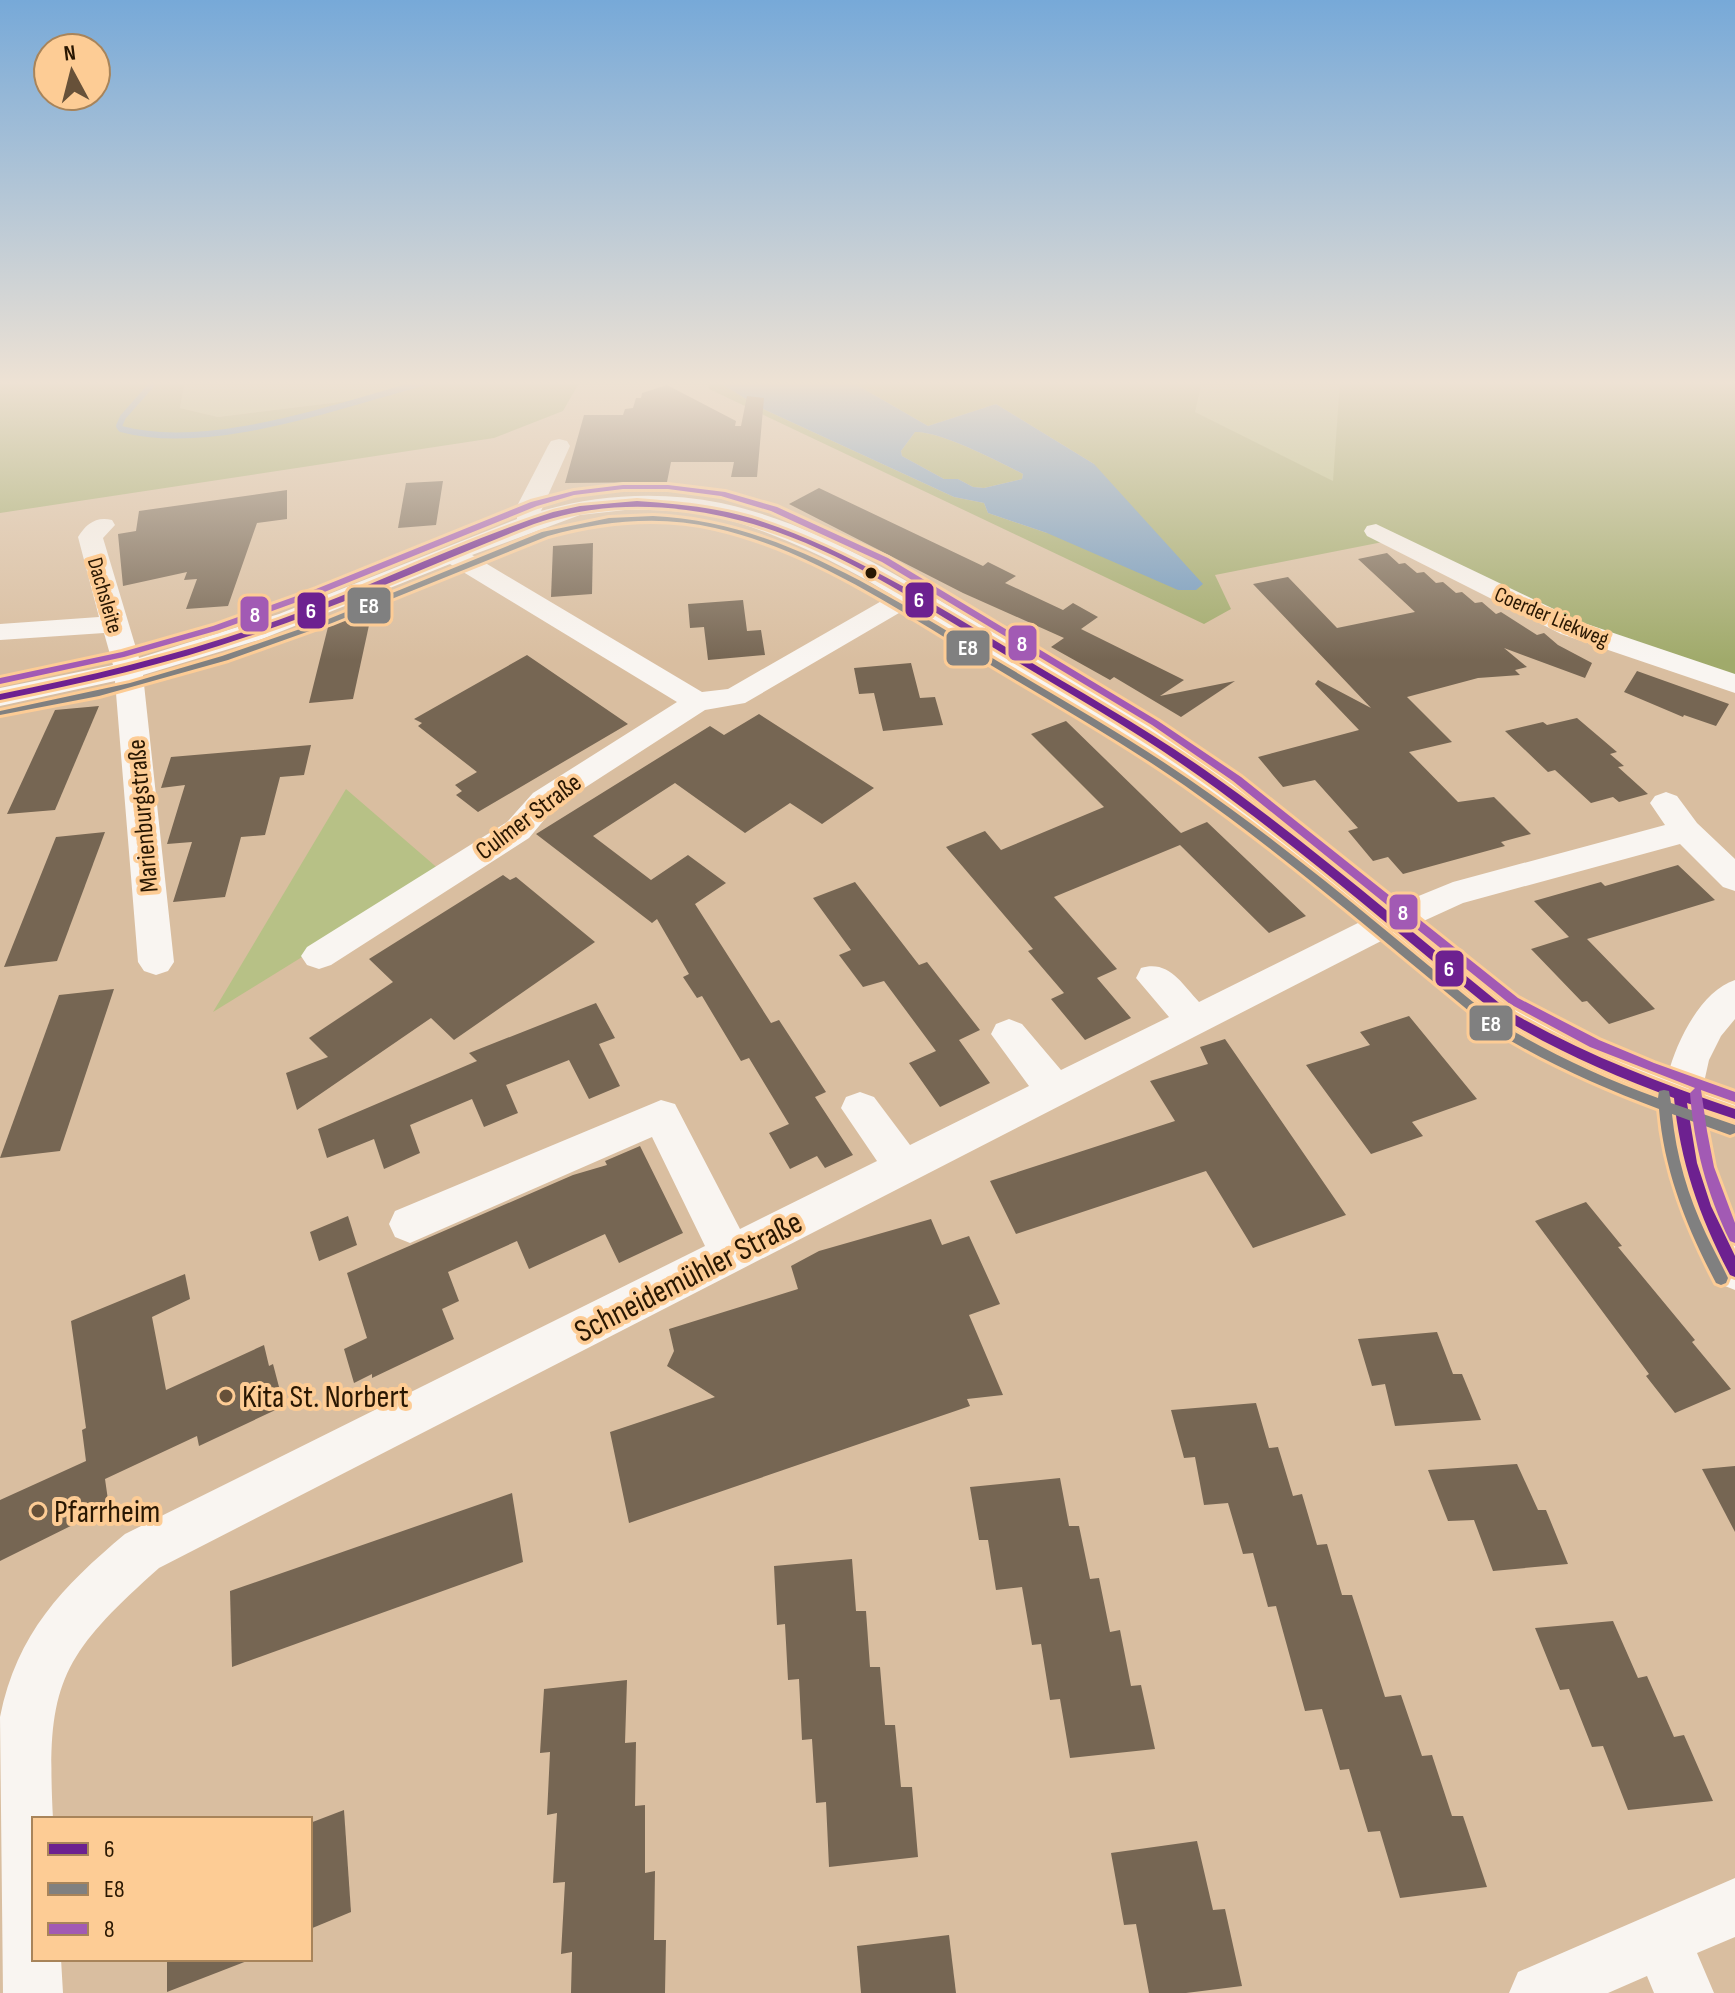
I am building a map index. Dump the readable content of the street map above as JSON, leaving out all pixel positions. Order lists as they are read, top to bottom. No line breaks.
{"streets":{"street":["Dachsleite","Coerder Liekweg","Marienburgstraße","Culmer Straße","Schneidemühler Straße"]},"crossings":[["Dachsleite","Marienburgstraße"],["Dachsleite","Culmer Straße"],["Dachsleite","Schneidemühler Straße"]],"places":["Kita St. Norbert","Pfarrheim"],"lines":["transit line 8","transit line 6","transit line E8"],"legend":["6","E8","8"],"north":"top"}
